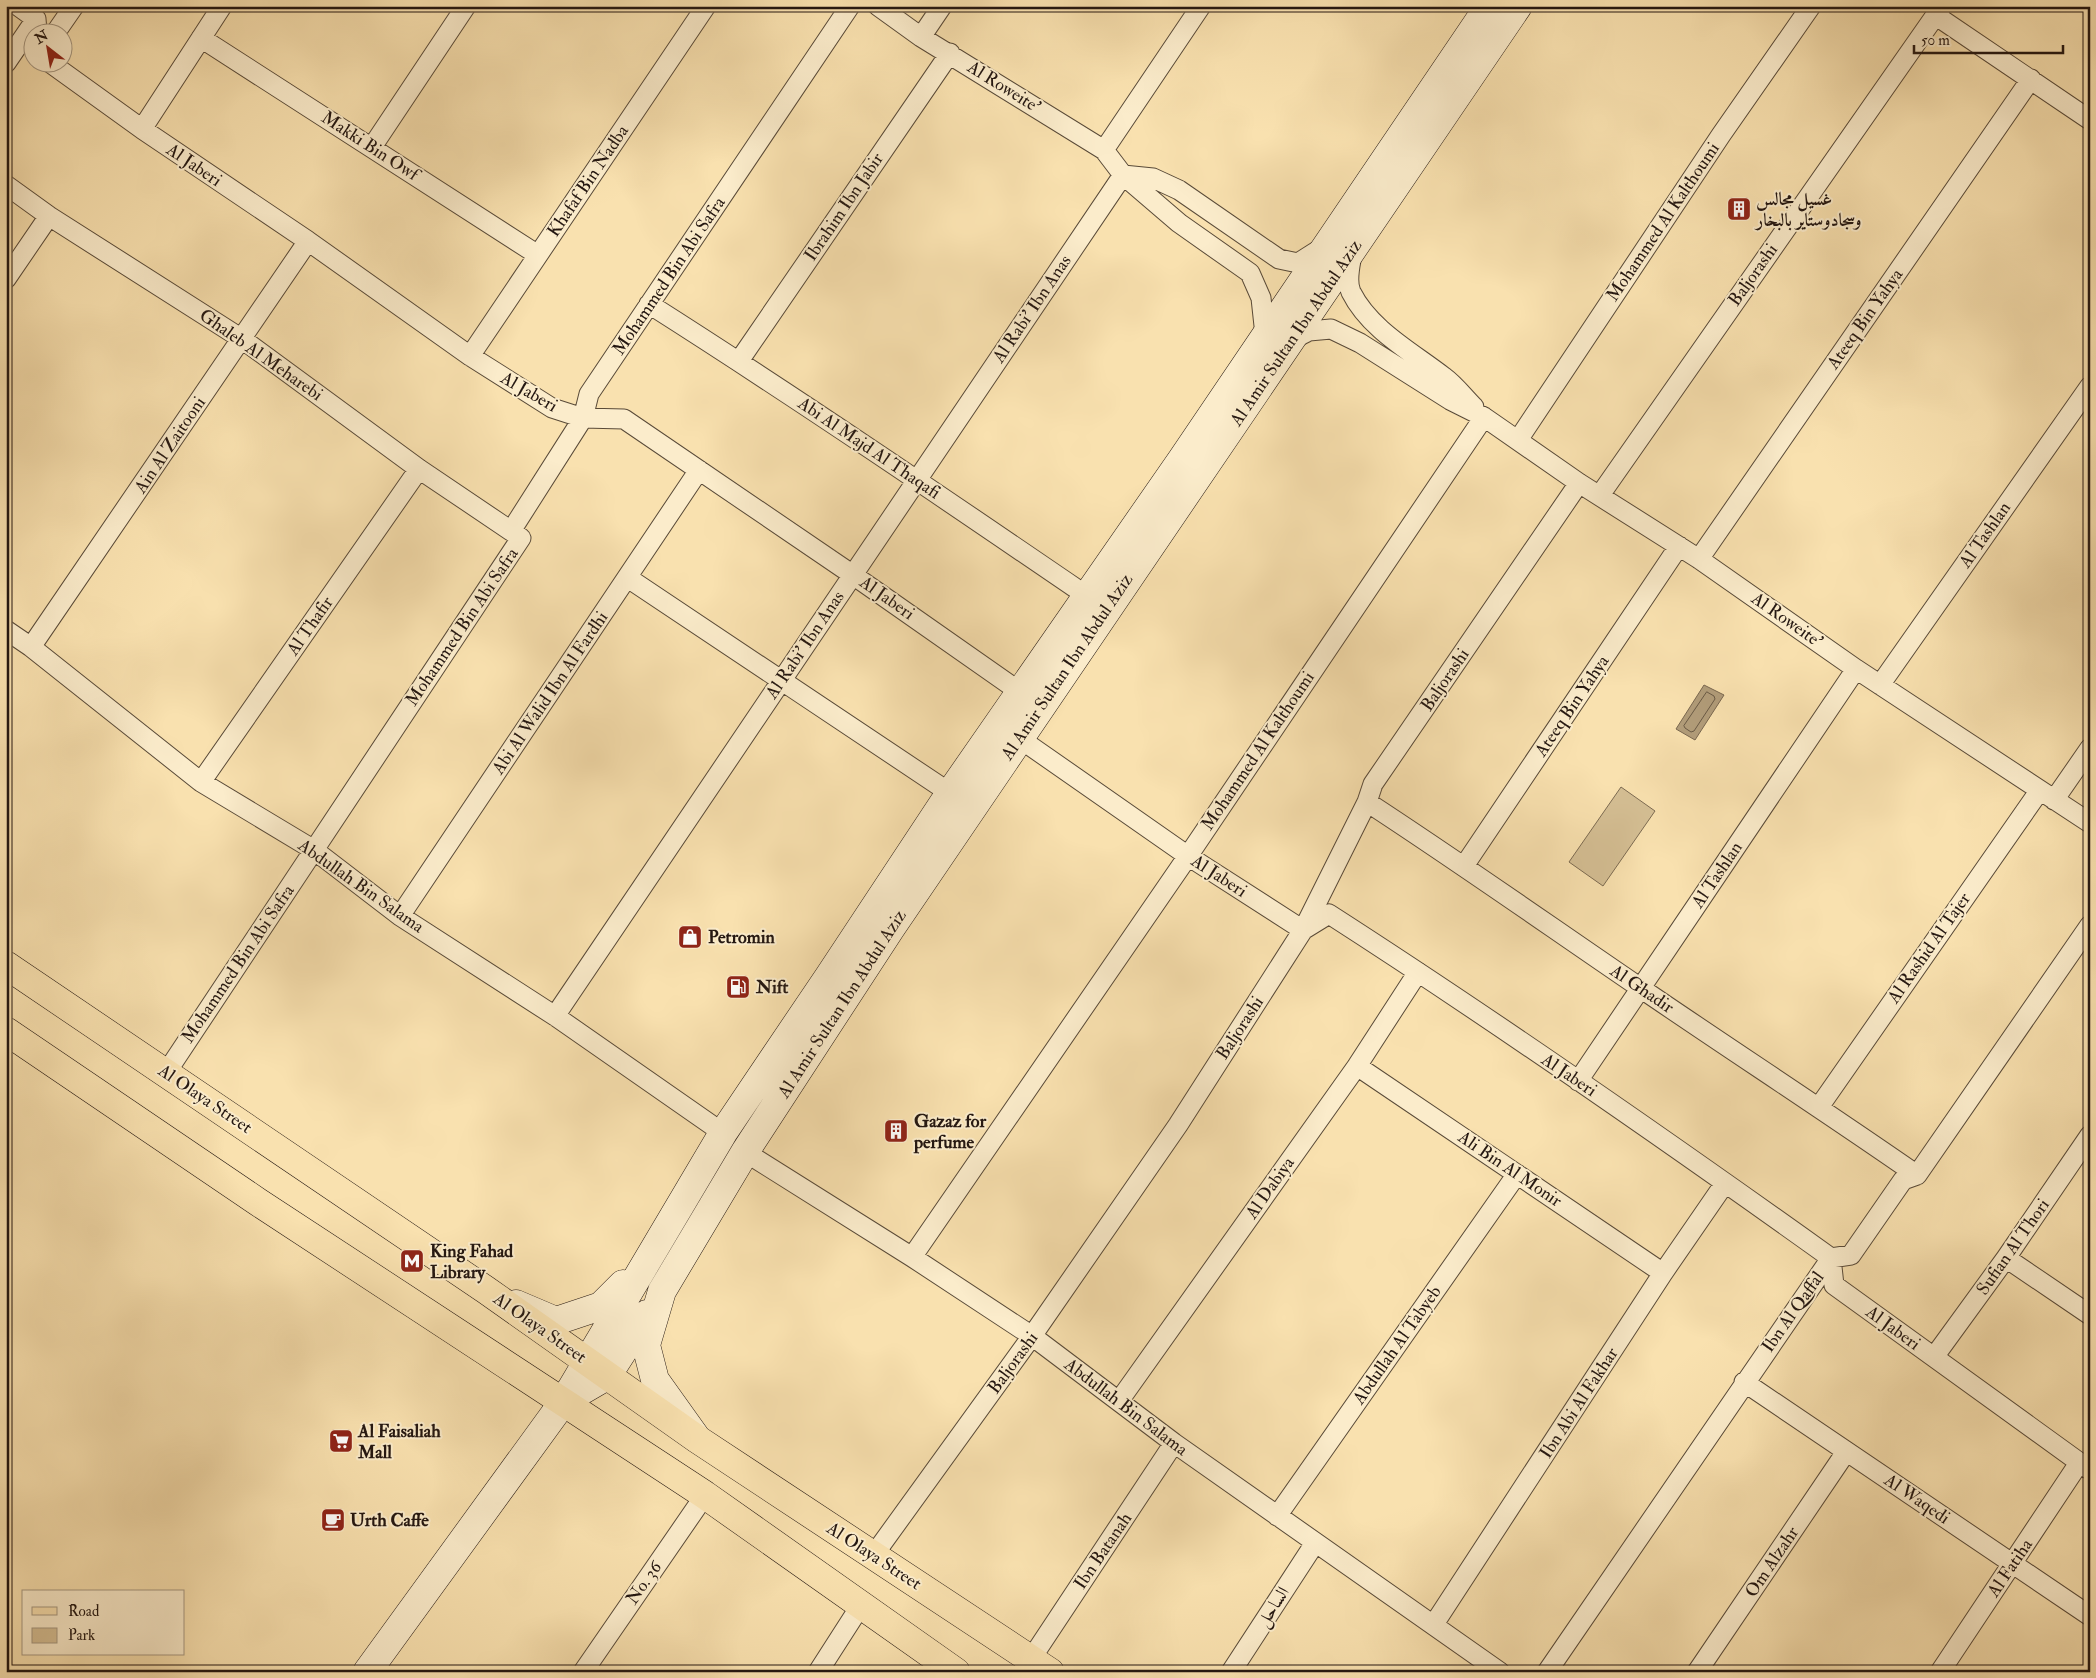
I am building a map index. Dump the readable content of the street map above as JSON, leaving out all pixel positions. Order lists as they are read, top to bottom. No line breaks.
{"streets":{"main road":["Al Olaya Street"],"street":["Al Roweite'","Makki Bin Owf","Al Jaberi","Khafaf Bin Nadba","Ibrahim Ibn Jabir","Mohammed Al Kalthoumi","Baljorashi","Mohammed Bin Abi Safra","Al Rabi' Ibn Anas","Ateeq Bin Yahya","Al Amir Sultan Ibn Abdul Aziz","Ghaleb Al Meharebi","Ain Al Zaitooni","Abi Al Majd Al Thaqafi","Al Tashlan","Al Thafir","Abi Al Walid Ibn Al Fardhi","Abdullah Bin Salama","Al Rashid Al Tajer","Al Ghadir","Ali Bin Al Monir","Al Dabiya","Sufian Al Thori","Ibn Al Qaffal","Abdullah Al Tabyeb","Ibn Abi Al Fakhar","Al Waqedi","Ibn Batanah","Om Alzahr","Al Fatiha","No. 36","الساحل"]},"crossings":[["Al Roweite'","Ibrahim Ibn Jabir"],["Al Roweite'","Mohammed Al Kalthoumi"],["Al Roweite'","Baljorashi"],["Al Roweite'","Al Rabi' Ibn Anas"],["Al Roweite'","Ateeq Bin Yahya"],["Al Roweite'","Al Amir Sultan Ibn Abdul Aziz"],["Al Roweite'","Al Tashlan"],["Al Roweite'","Al Rashid Al Tajer"],["Makki Bin Owf","Khafaf Bin Nadba"],["Al Jaberi","Khafaf Bin Nadba"],["Al Jaberi","Mohammed Al Kalthoumi"],["Al Jaberi","Baljorashi"],["Al Jaberi","Mohammed Bin Abi Safra"],["Al Jaberi","Al Rabi' Ibn Anas"],["Al Jaberi","Al Amir Sultan Ibn Abdul Aziz"],["Al Jaberi","Ain Al Zaitooni"],["Al Jaberi","Al Tashlan"],["Al Jaberi","Abi Al Walid Ibn Al Fardhi"],["Al Jaberi","Al Dabiya"],["Al Jaberi","Sufian Al Thori"],["Al Jaberi","Ibn Al Qaffal"],["Al Jaberi","Ibn Abi Al Fakhar"],["Al Jaberi","Al Fatiha"],["Ibrahim Ibn Jabir","Abi Al Majd Al Thaqafi"],["Mohammed Al Kalthoumi","Abdullah Bin Salama"],["Baljorashi","Abdullah Bin Salama"],["Baljorashi","Al Ghadir"],["Baljorashi","Al Olaya Street"],["Mohammed Bin Abi Safra","Ghaleb Al Meharebi"],["Mohammed Bin Abi Safra","Abi Al Majd Al Thaqafi"],["Mohammed Bin Abi Safra","Abdullah Bin Salama"],["Mohammed Bin Abi Safra","Al Olaya Street"],["Al Rabi' Ibn Anas","Abi Al Majd Al Thaqafi"],["Al Rabi' Ibn Anas","Abdullah Bin Salama"],["Ateeq Bin Yahya","Al Ghadir"],["Al Amir Sultan Ibn Abdul Aziz","Abi Al Majd Al Thaqafi"],["Al Amir Sultan Ibn Abdul Aziz","Abdullah Bin Salama"],["Al Amir Sultan Ibn Abdul Aziz","Al Olaya Street"],["Ghaleb Al Meharebi","Ain Al Zaitooni"],["Ghaleb Al Meharebi","Al Thafir"],["Ain Al Zaitooni","Abdullah Bin Salama"],["Al Tashlan","Al Ghadir"],["Al Thafir","Abdullah Bin Salama"],["Abi Al Walid Ibn Al Fardhi","Abdullah Bin Salama"],["Abdullah Bin Salama","Al Dabiya"],["Abdullah Bin Salama","Abdullah Al Tabyeb"],["Abdullah Bin Salama","Ibn Abi Al Fakhar"],["Abdullah Bin Salama","Ibn Batanah"],["Abdullah Bin Salama","الساحل"],["Al Rashid Al Tajer","Al Ghadir"],["Al Ghadir","Ibn Al Qaffal"],["Al Olaya Street","Ibn Batanah"],["Ali Bin Al Monir","Al Dabiya"],["Ali Bin Al Monir","Abdullah Al Tabyeb"],["Ali Bin Al Monir","Ibn Abi Al Fakhar"],["Ibn Al Qaffal","Al Waqedi"],["Al Waqedi","Om Alzahr"],["Al Waqedi","Al Fatiha"]],"places":{"building":["غسيل مجالس وسجادوستاير بالبخار","Gazaz for perfume"],"shop":["Petromin"],"fuel station":["Nift"],"metro station":["King Fahad Library"],"supermarket":["Al Faisaliah Mall"],"cafe":["Urth Caffe"]},"legend":["Road","Park"],"scale_bar":"50 m","north":"top left"}
